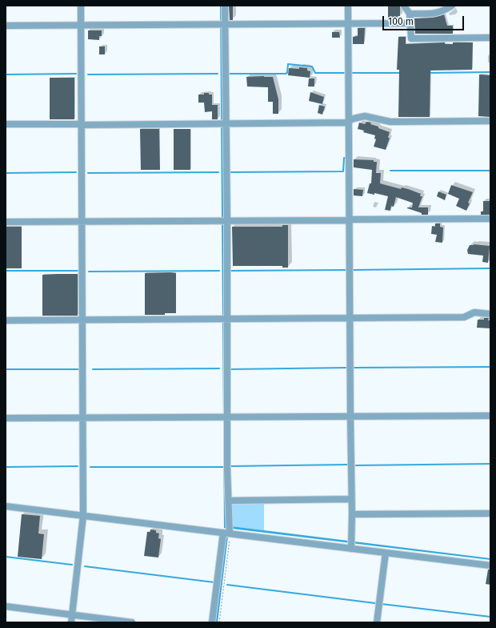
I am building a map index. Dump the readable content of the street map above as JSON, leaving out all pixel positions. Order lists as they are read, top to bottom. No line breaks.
{"scale_bar":"100 m"}
